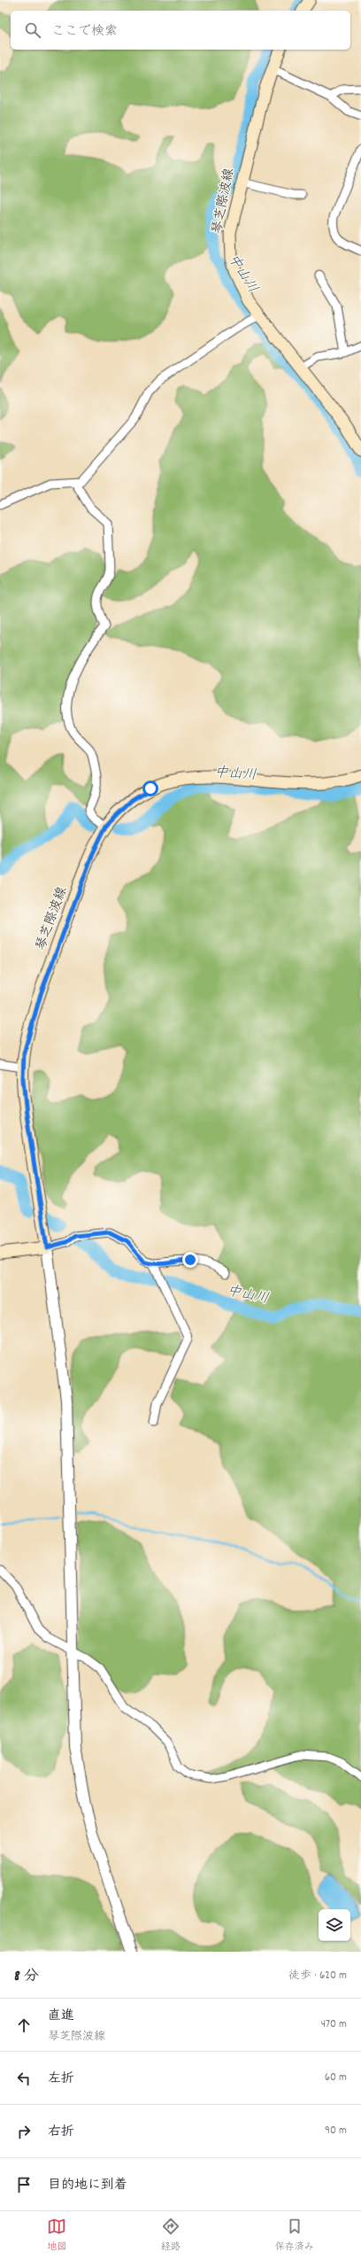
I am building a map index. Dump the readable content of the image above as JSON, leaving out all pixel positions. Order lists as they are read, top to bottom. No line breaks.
{"streets":{"main road":["琴芝際波線"]},"water":["中山川"],"page":{"search":"ここで検索","heading":["8 分","徒歩 · 620 m"],"list":[["直進","琴芝際波線","470 m"],["左折","60 m"],["右折","90 m"],"目的地に到着"],"nav":["地図","経路","保存済み"]}}
